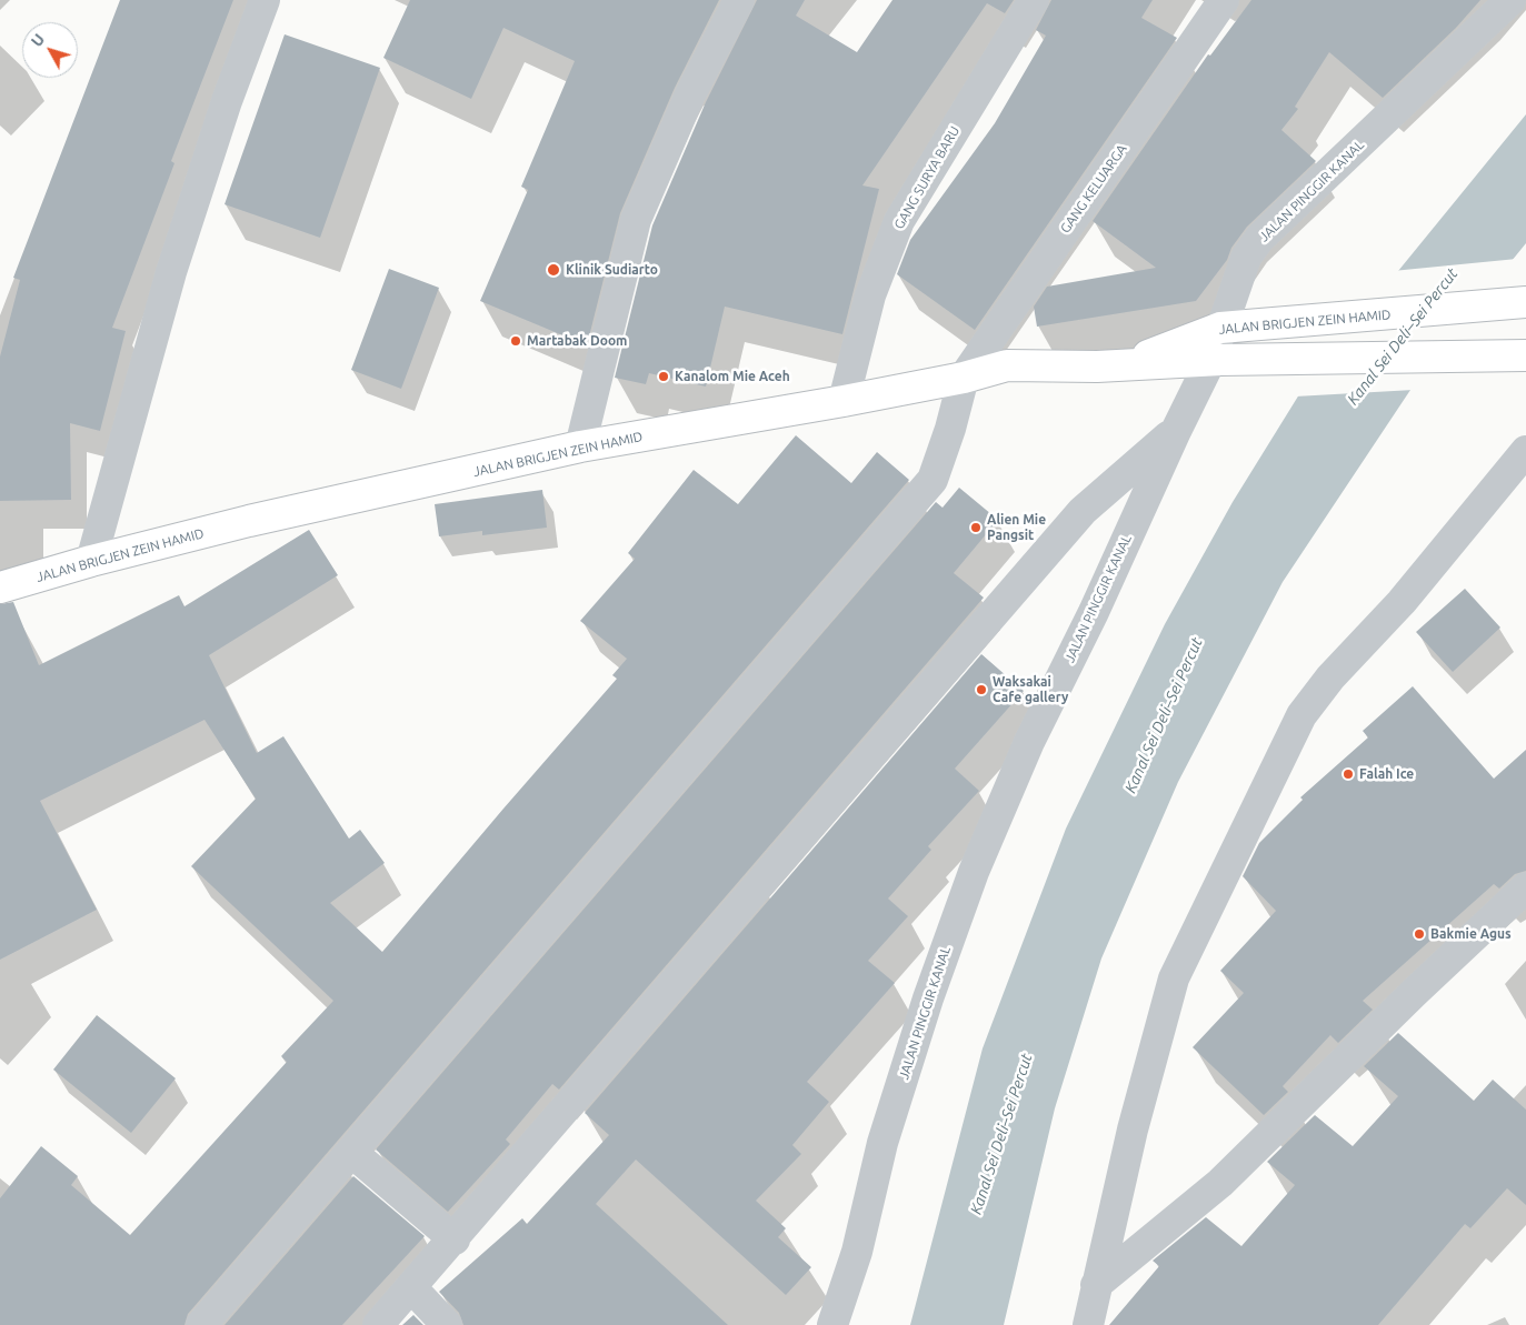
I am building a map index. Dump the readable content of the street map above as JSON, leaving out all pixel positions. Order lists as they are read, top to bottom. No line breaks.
{"streets":{"main road":["JALAN BRIGJEN ZEIN HAMID"],"street":["GANG SURYA BARU","GANG KELUARGA","JALAN PINGGIR KANAL"]},"crossings":[["GANG SURYA BARU","JALAN BRIGJEN ZEIN HAMID"],["GANG KELUARGA","JALAN BRIGJEN ZEIN HAMID"],["JALAN PINGGIR KANAL","JALAN BRIGJEN ZEIN HAMID"]],"water":["Kanal Sei Deli–Sei Percut"],"places":["Klinik Sudiarto","Martabak Doom","Kanalom Mie Aceh","Alien Mie Pangsit","Waksakai Cafe gallery","Falah Ice","Bakmie Agus"],"north":"top left"}
